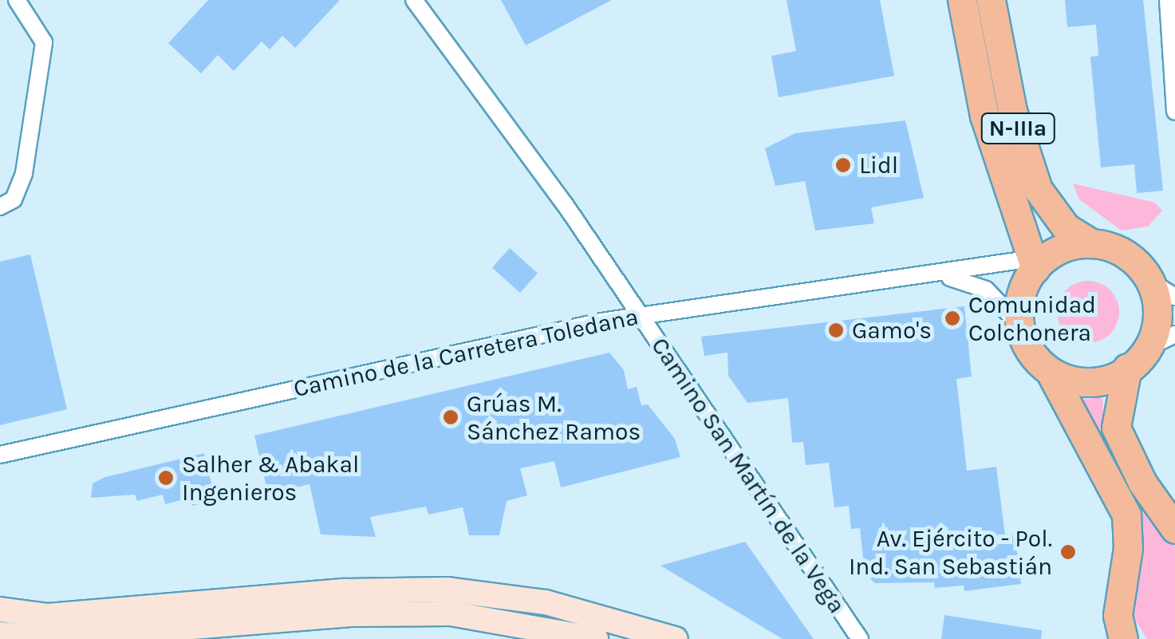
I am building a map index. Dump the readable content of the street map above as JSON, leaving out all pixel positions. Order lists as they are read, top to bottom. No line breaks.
{"streets":{"highway":["N-IIIa"],"street":["Camino de la Carretera Toledana","Camino San Martín de la Vega"]},"crossings":[["N-IIIa","Camino de la Carretera Toledana"],["Camino de la Carretera Toledana","Camino San Martín de la Vega"]],"places":["Lidl","Comunidad Colchonera","Gamo's","Grúas M. Sánchez Ramos","Salher & Abakal Ingenieros","Av. Ejército - Pol. Ind. San Sebastián"]}
